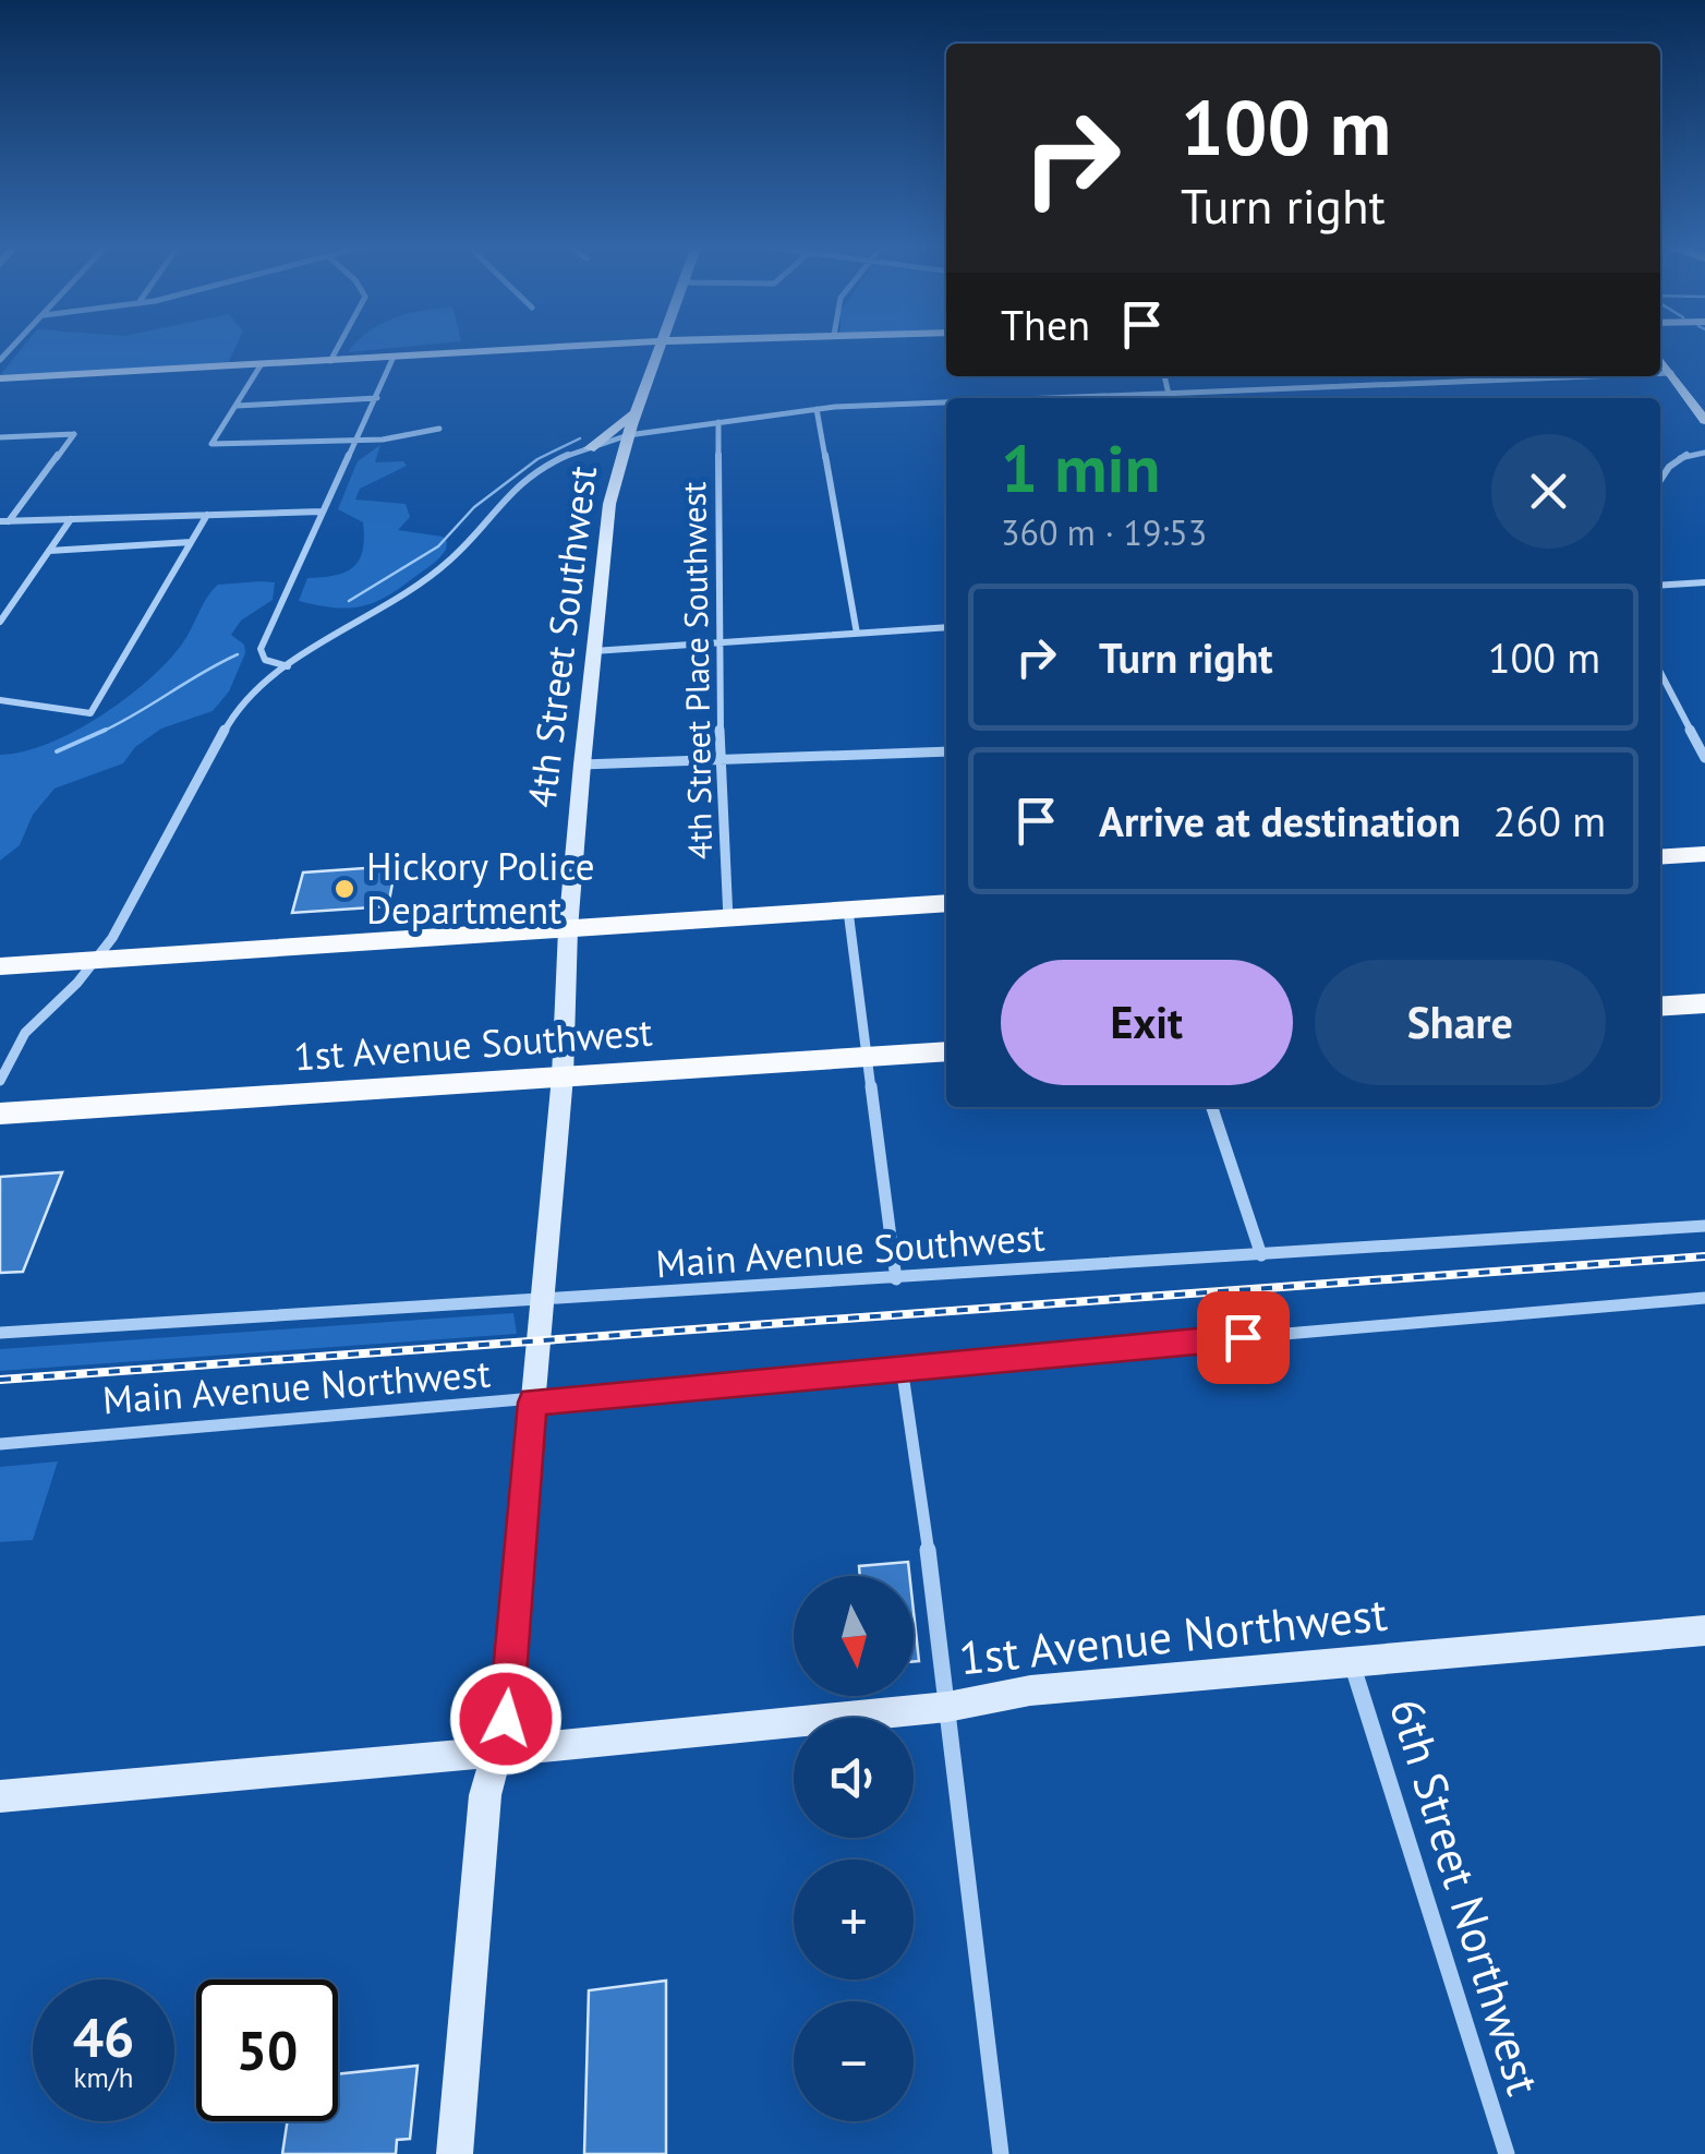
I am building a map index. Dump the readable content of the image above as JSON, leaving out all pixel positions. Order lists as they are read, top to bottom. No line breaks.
{"streets":{"main road":["1st Avenue Southwest"],"street":["4th Street Southwest","4th Street Place Southwest","Main Avenue Southwest","Main Avenue Northwest","1st Avenue Northwest","6th Street Northwest"]},"crossings":[["4th Street Southwest","1st Avenue Southwest"],["4th Street Southwest","Main Avenue Southwest"],["4th Street Southwest","Main Avenue Northwest"],["4th Street Southwest","1st Avenue Northwest"],["1st Avenue Northwest","6th Street Northwest"]],"places":["Hickory Police Department"],"north":"bottom","page":{"turn":["100 m","Turn right"],"then":"Then","heading":["1 min","360 m · 19:53"],"list":[{"name":"Turn right","value":"100 m"},{"name":"Arrive at destination","value":"260 m"}],"buttons":["Exit","Share"],"map_buttons":["+","−"],"speed":"46 km/h","limit":"50"}}
